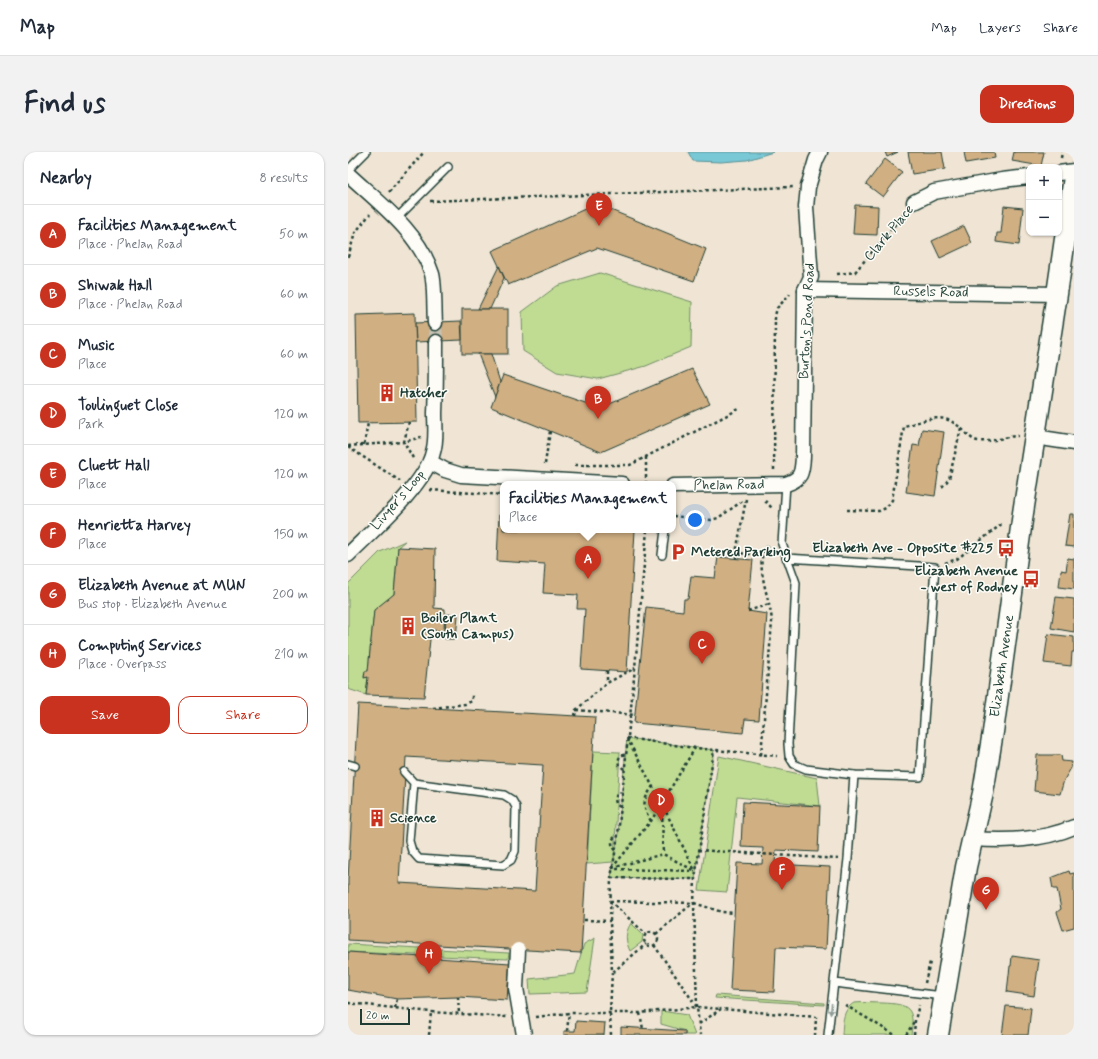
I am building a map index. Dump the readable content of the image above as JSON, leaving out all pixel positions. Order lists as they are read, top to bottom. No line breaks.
{"streets":{"main road":["Elizabeth Avenue"],"street":["Clark Place","Russels Road","Burton's Pond Road","Phelan Road","Livyer's Loop"]},"crossings":[["Russels Road","Burton's Pond Road"],["Russels Road","Elizabeth Avenue"],["Burton's Pond Road","Phelan Road"]],"places":{"building":["Hatcher","Boiler Plant (South Campus)","Science"],"bus stop":["Elizabeth Ave - Opposite #225","Elizabeth Avenue - west of Rodney"],"parking":["Metered Parking"]},"scale_bar":"20 m","page":{"header":"Map","nav":["Map","Layers","Share"],"buttons":["Directions",["Save","Share"]],"title":"Find us","heading":["Nearby","8 results"],"map_buttons":["+","−"],"pins":["E","B","A","C","D","F","G","H"],"list":[{"mark":"A","name":"Facilities Management","note":"Place · Phelan Road","value":"50 m"},{"mark":"B","name":"Shiwak Hall","note":"Place · Phelan Road","value":"60 m"},{"mark":"C","name":"Music","note":"Place","value":"60 m"},{"mark":"D","name":"Toulinguet Close","note":"Park","value":"120 m"},{"mark":"E","name":"Cluett Hall","note":"Place","value":"120 m"},{"mark":"F","name":"Henrietta Harvey","note":"Place","value":"150 m"},{"mark":"G","name":"Elizabeth Avenue at MUN","note":"Bus stop · Elizabeth Avenue","value":"200 m"},{"mark":"H","name":"Computing Services","note":"Place · Overpass","value":"210 m"}],"popup":["Facilities Management","Place"],"scale":"20 m"}}
